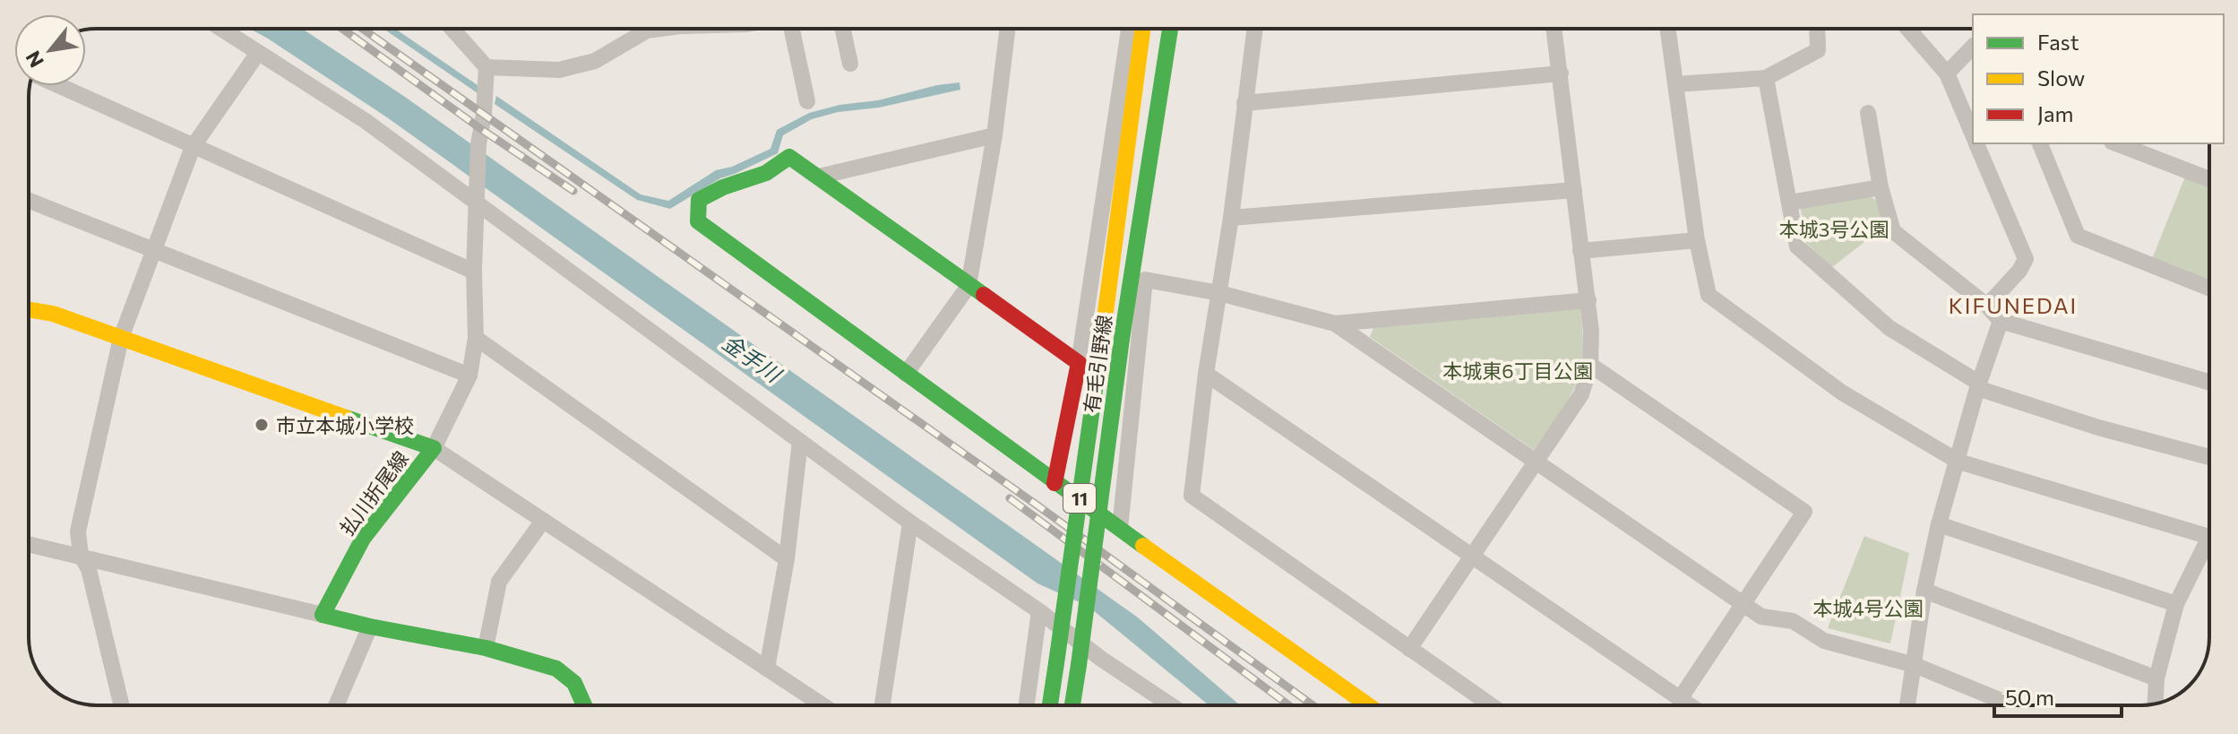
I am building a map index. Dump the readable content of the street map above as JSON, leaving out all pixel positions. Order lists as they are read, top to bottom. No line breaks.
{"streets":{"main road":["有毛引野線","払川折尾線","11"]},"districts":["KIFUNEDAI"],"water":["金手川"],"parks":["本城3号公園","本城東6丁目公園","本城4号公園"],"places":["市立本城小学校"],"legend":["Fast","Slow","Jam"],"scale_bar":"50 m","north":"bottom left"}
